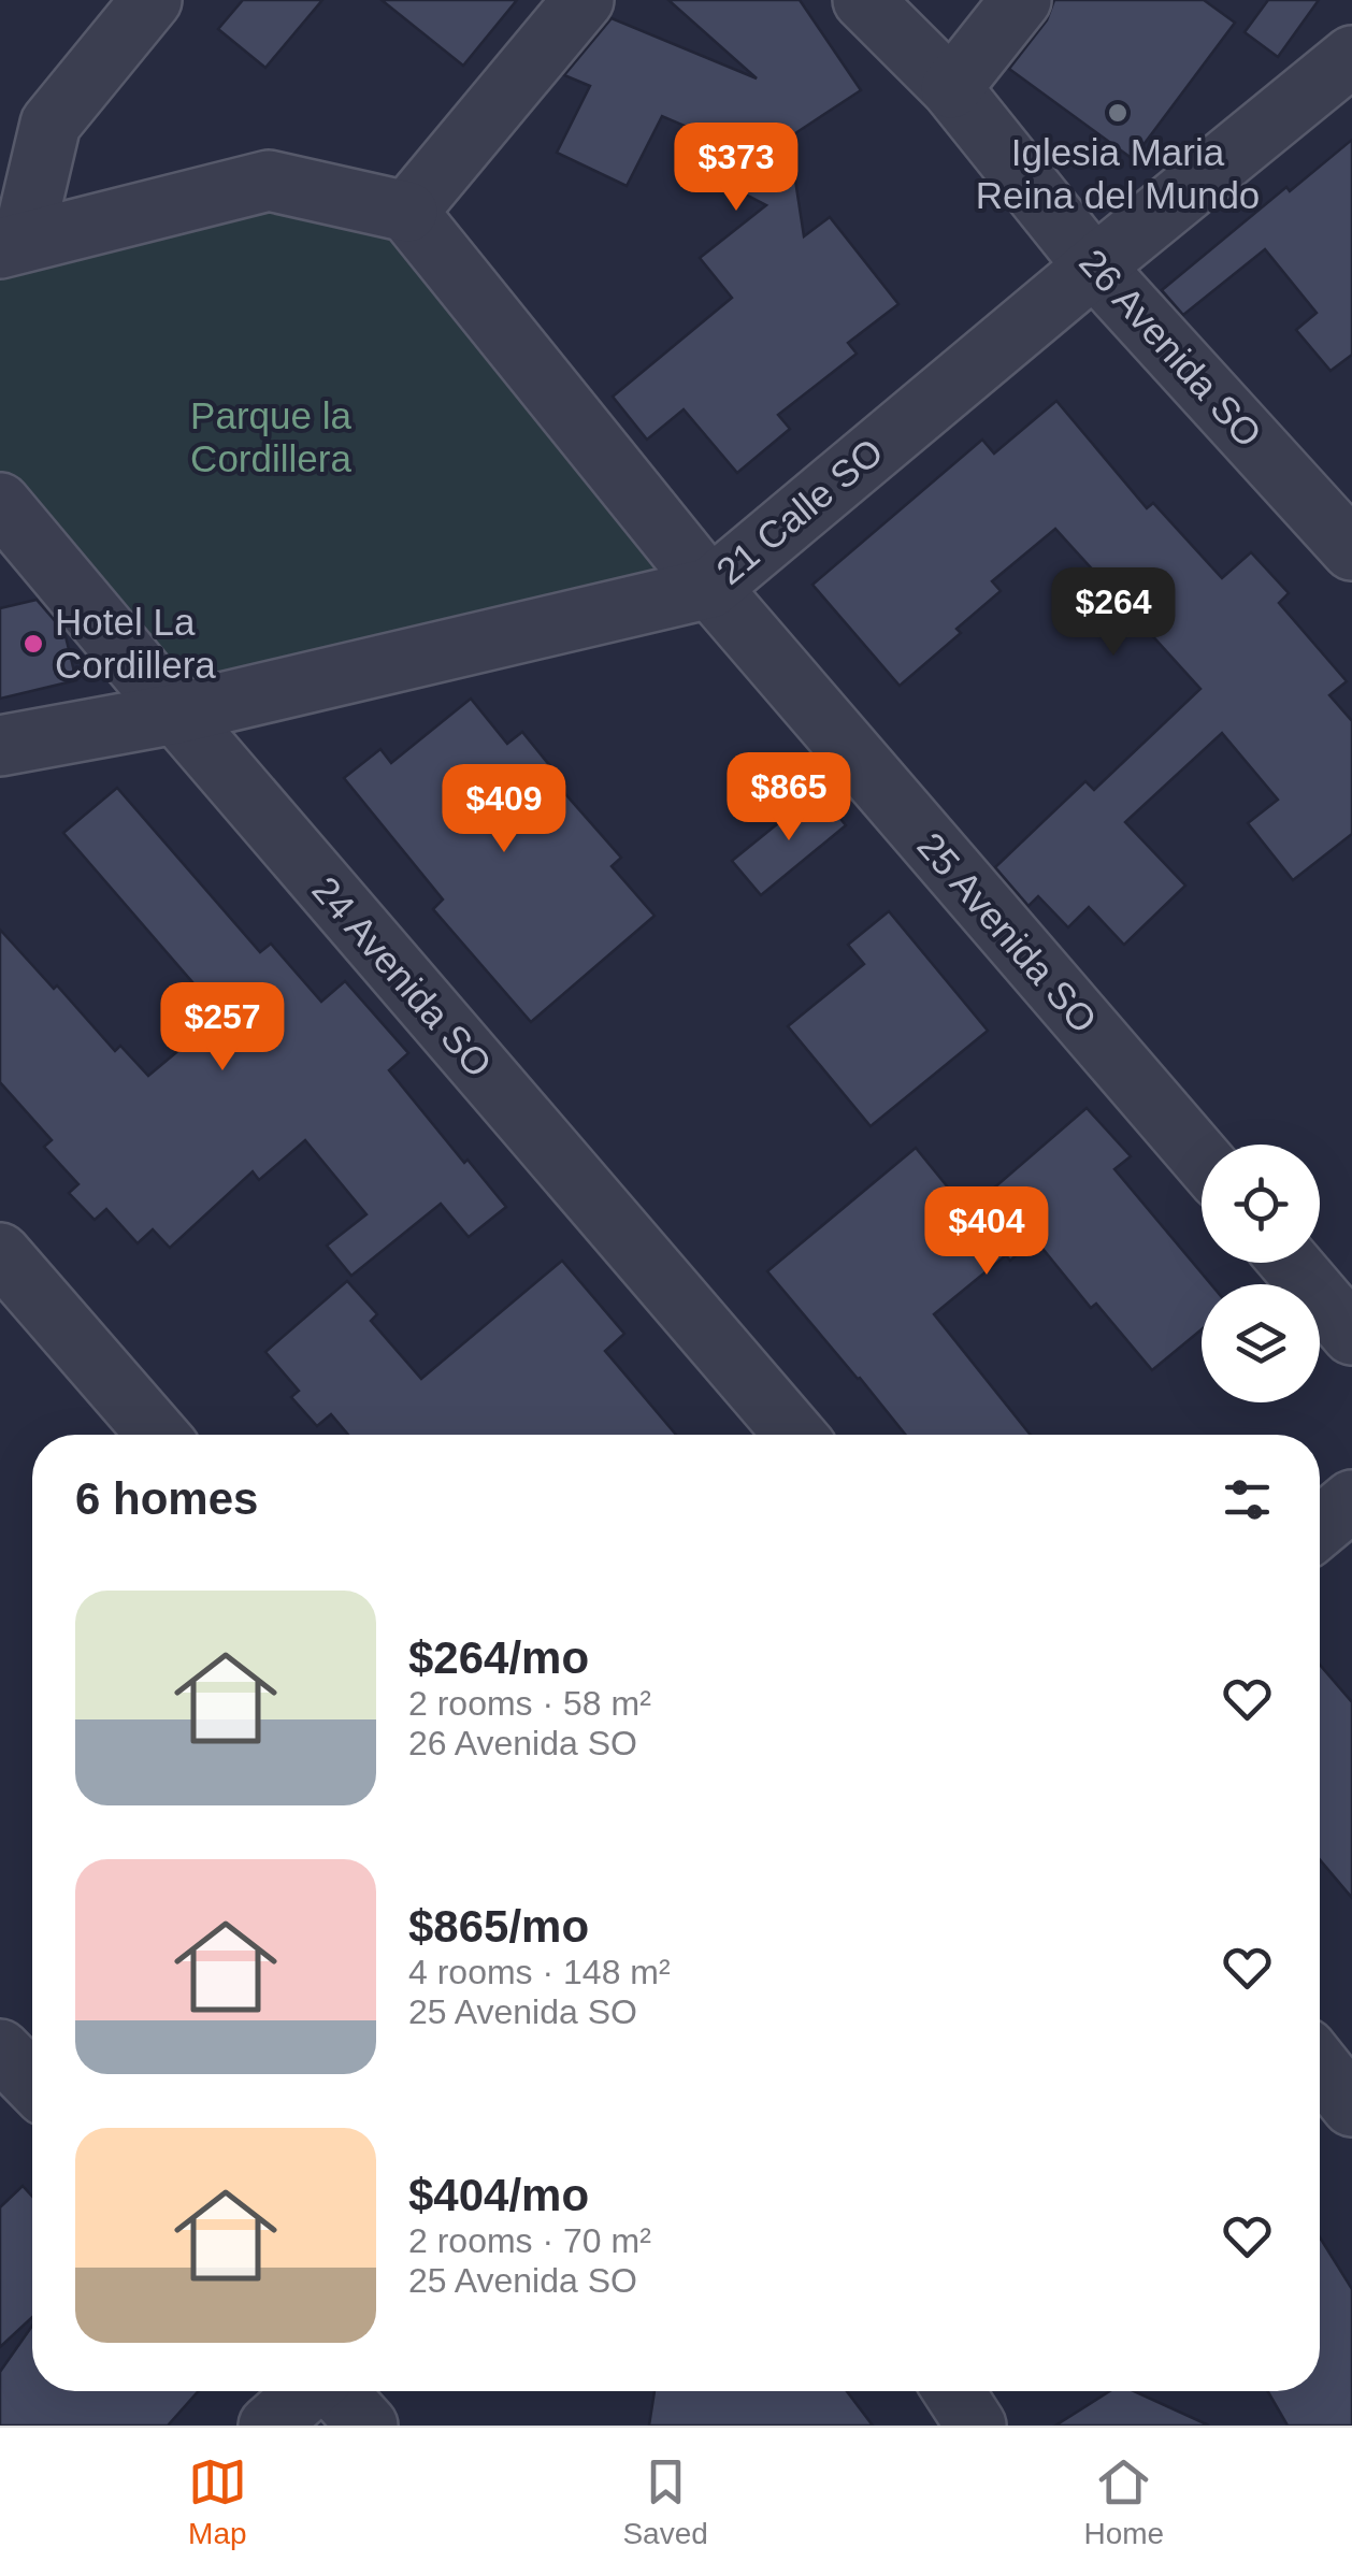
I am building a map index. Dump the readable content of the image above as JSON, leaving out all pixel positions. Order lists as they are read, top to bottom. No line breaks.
{"streets":{"street":["26 Avenida SO","21 Calle SO","25 Avenida SO","24 Avenida SO"]},"crossings":[["26 Avenida SO","21 Calle SO"],["21 Calle SO","25 Avenida SO"],["21 Calle SO","24 Avenida SO"]],"parks":["Parque la Cordillera"],"places":["Iglesia Maria Reina del Mundo","Hotel La Cordillera"],"page":{"price":["$373","$264","$865","$409","$257","$404"],"heading":"6 homes","list":[{"name":"$264/mo","note":"2 rooms · 58 m² · 26 Avenida SO"},{"name":"$865/mo","note":"4 rooms · 148 m² · 25 Avenida SO"},{"name":"$404/mo","note":"2 rooms · 70 m² · 25 Avenida SO"}],"tabs":["Map","Saved","Home"]}}
